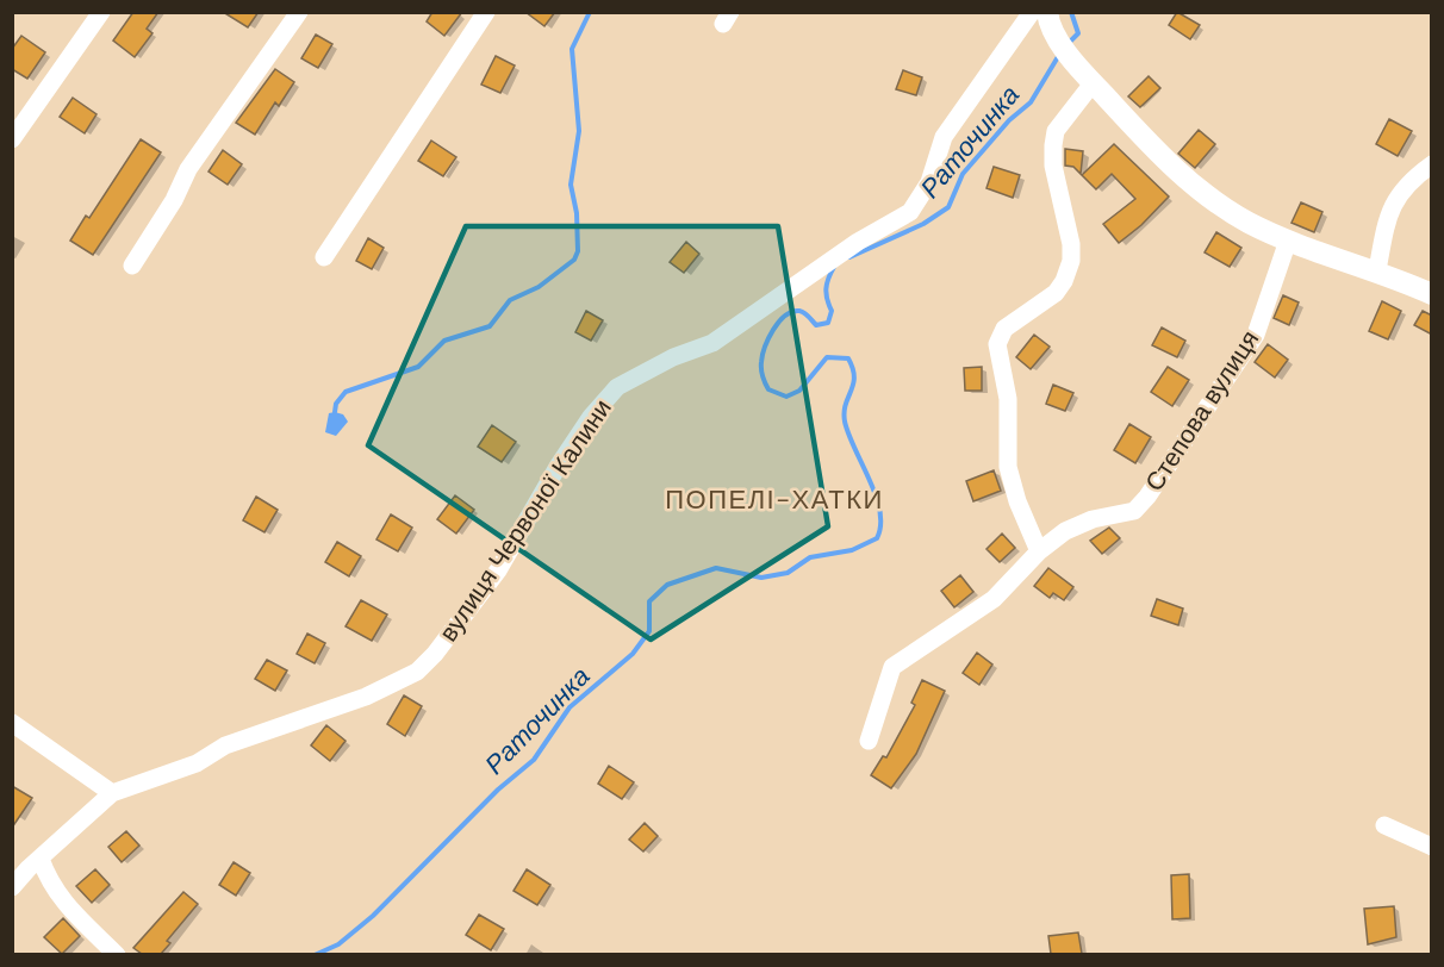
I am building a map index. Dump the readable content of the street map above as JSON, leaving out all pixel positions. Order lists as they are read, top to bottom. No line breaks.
{"streets":{"street":["Степова вулиця","вулиця Червоної Калини"]},"districts":["ПОПЕЛІ-ХАТКИ"],"water":["Раточинка"]}
